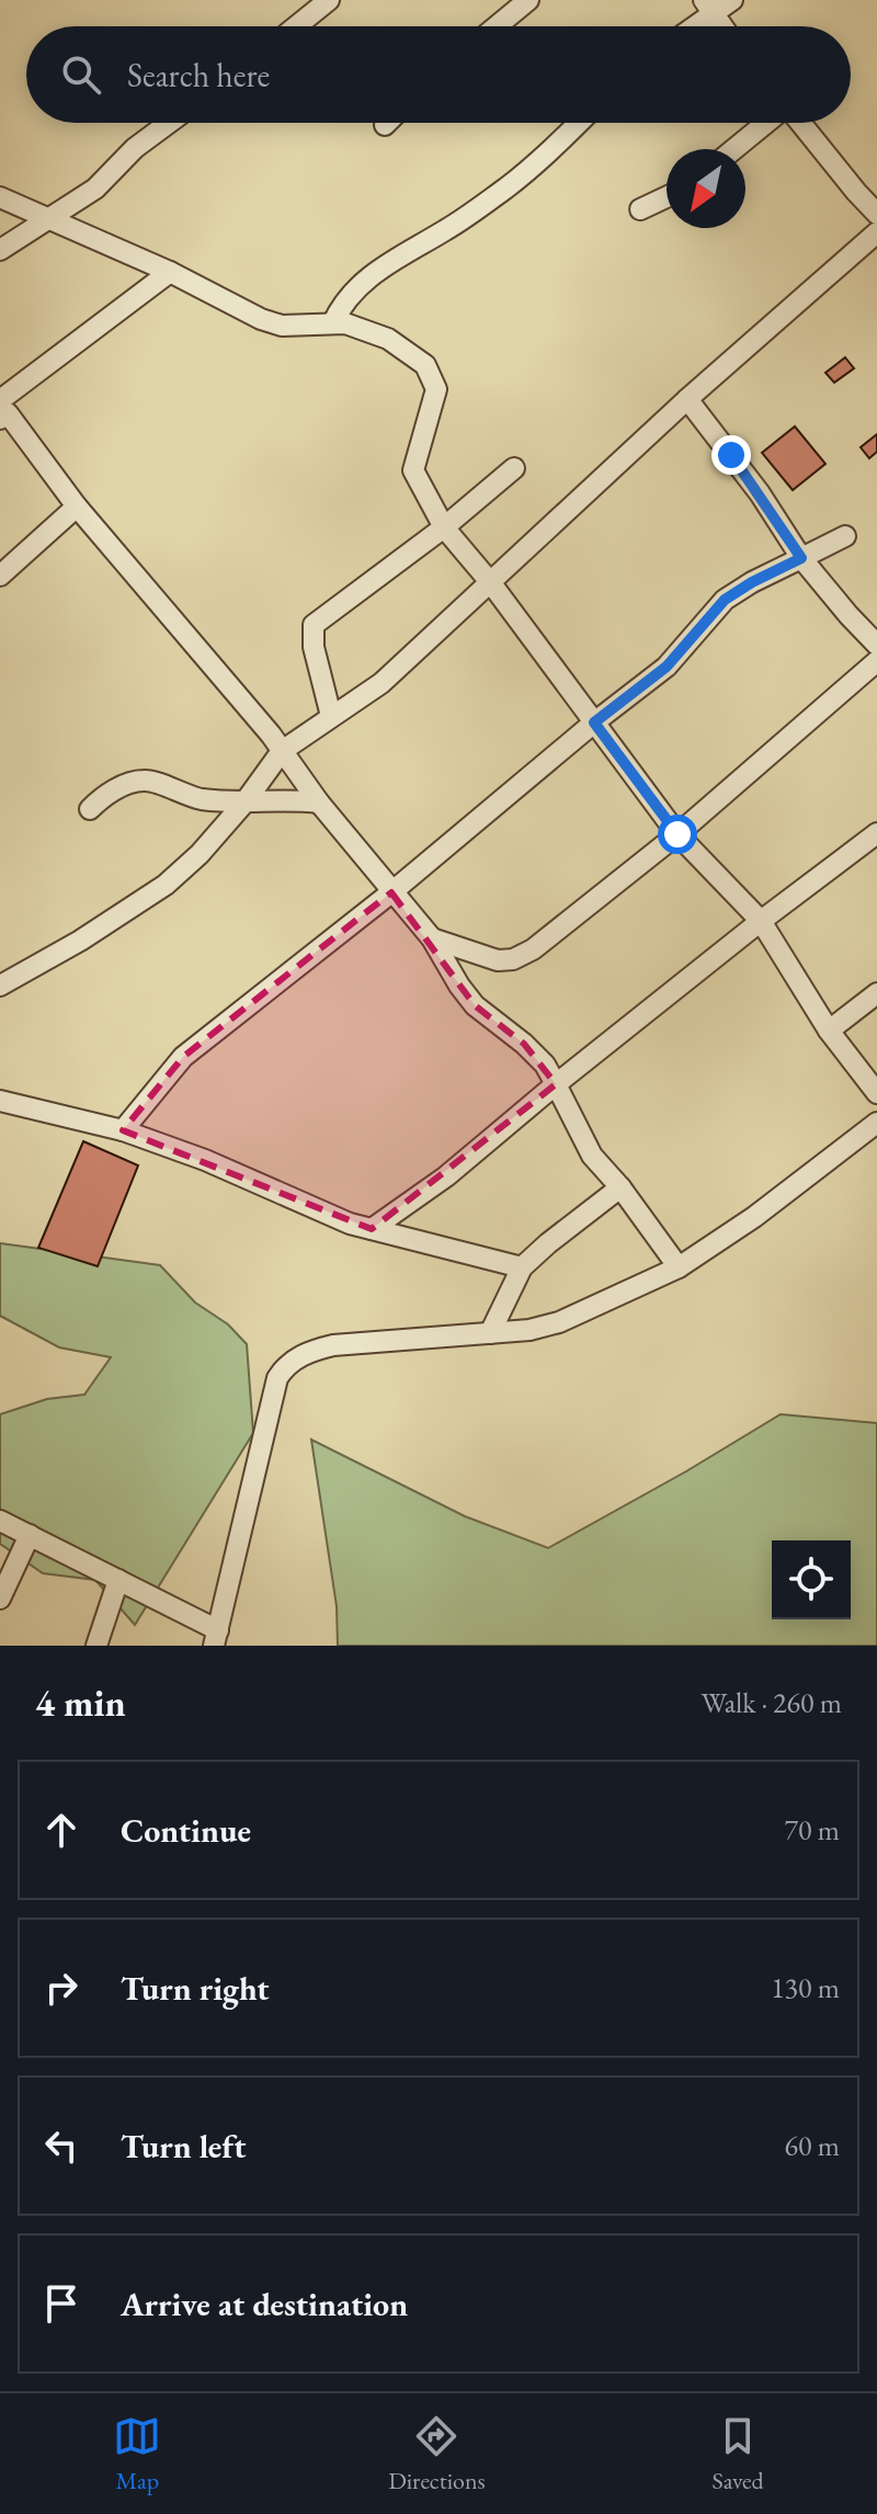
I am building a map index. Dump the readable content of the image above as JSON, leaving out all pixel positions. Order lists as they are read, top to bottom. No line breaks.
{"north":"bottom left","page":{"search":"Search here","heading":["4 min","Walk · 260 m"],"list":[["Continue","70 m"],["Turn right","130 m"],["Turn left","60 m"],"Arrive at destination"],"nav":["Map","Directions","Saved"]}}
